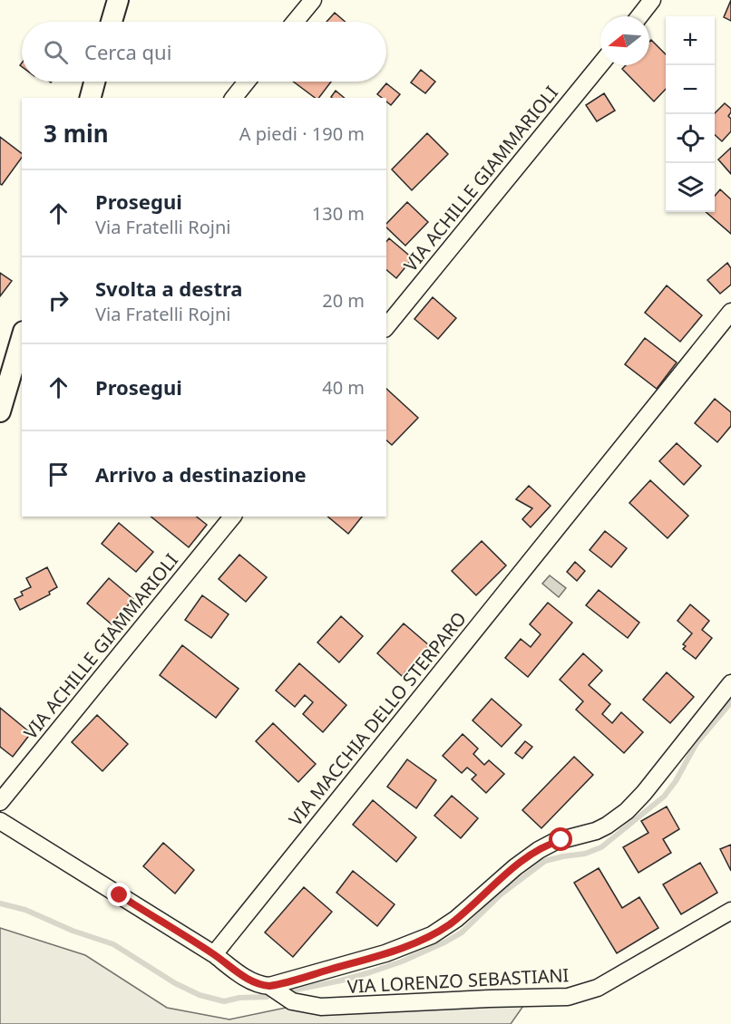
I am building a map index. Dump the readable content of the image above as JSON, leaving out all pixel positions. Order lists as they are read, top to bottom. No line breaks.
{"streets":{"street":["VIA ACHILLE GIAMMARIOLI","VIA MACCHIA DELLO STERPARO","VIA LORENZO SEBASTIANI"]},"crossings":[["VIA MACCHIA DELLO STERPARO","VIA LORENZO SEBASTIANI"]],"north":"left","page":{"map_buttons":["+","−"],"search":"Cerca qui","heading":["3 min","A piedi · 190 m"],"list":[["Prosegui","Via Fratelli Rojni","130 m"],["Svolta a destra","Via Fratelli Rojni","20 m"],["Prosegui","40 m"],"Arrivo a destinazione"]}}
